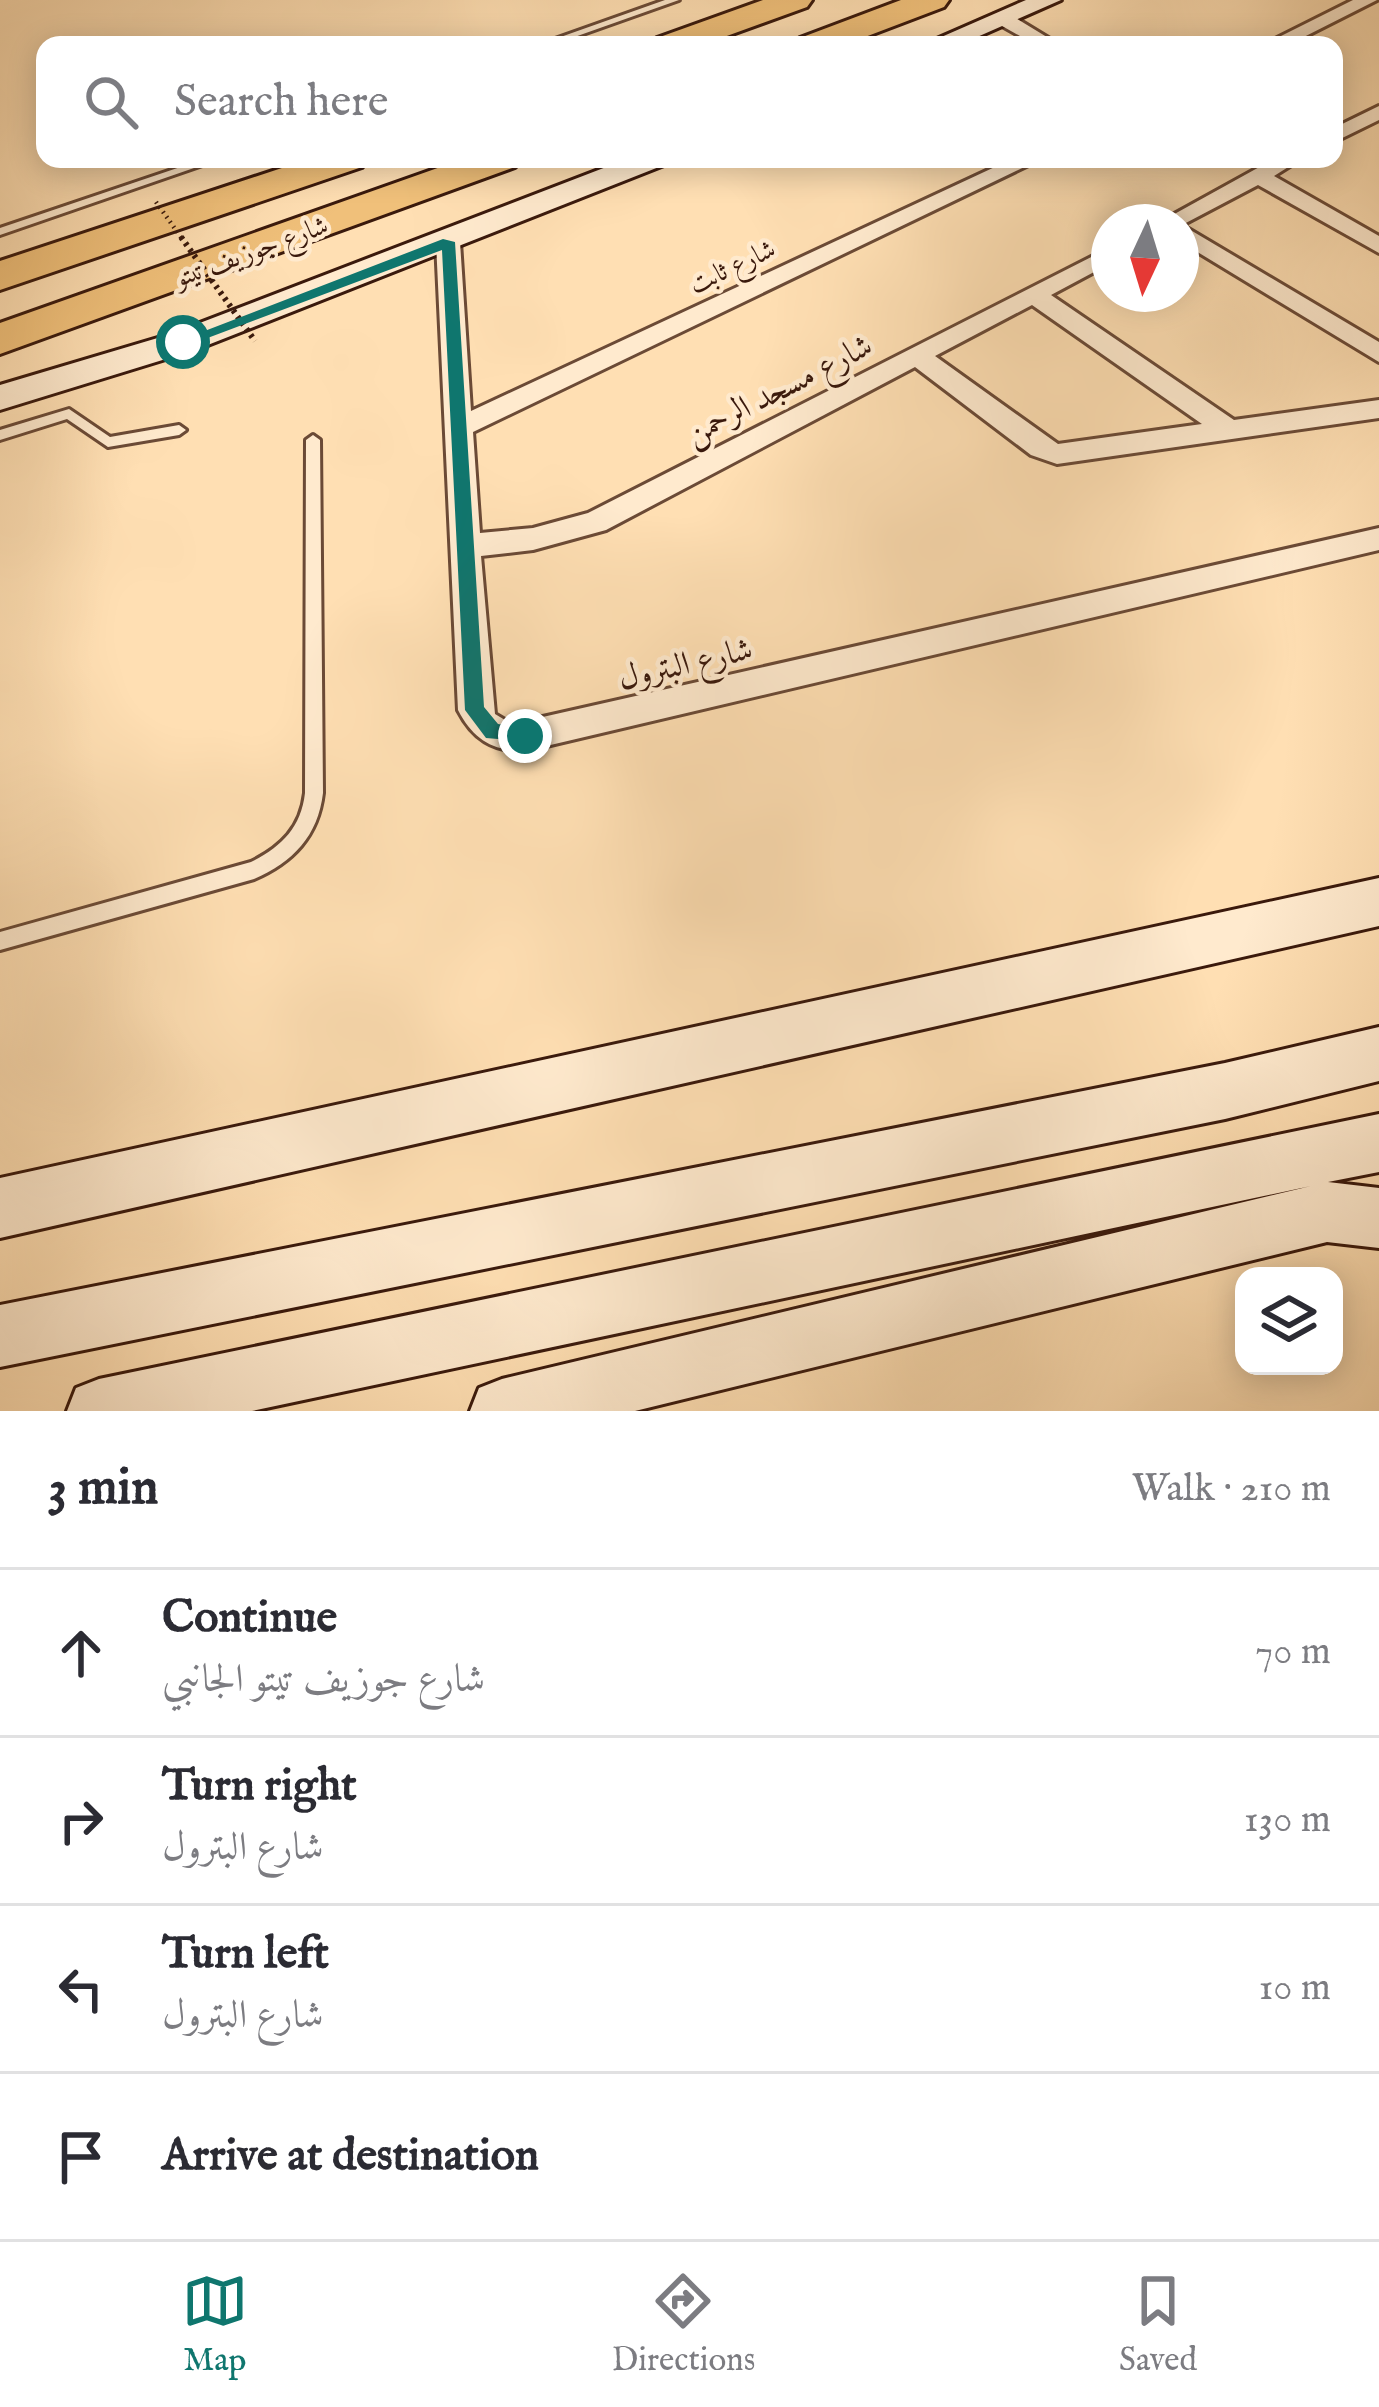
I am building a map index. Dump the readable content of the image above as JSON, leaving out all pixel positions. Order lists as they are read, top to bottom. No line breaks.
{"streets":{"highway":["شارع جوزيف تيتو"],"street":["شارع ثابت","شارع مسجد الرحمن","شارع البترول"]},"crossings":[["شارع ثابت","شارع البترول"],["شارع مسجد الرحمن","شارع البترول"]],"north":"bottom","page":{"search":"Search here","heading":["3 min","Walk · 210 m"],"list":[["Continue","شارع جوزيف تيتو الجانبي","70 m"],["Turn right","شارع البترول","130 m"],["Turn left","شارع البترول","10 m"],"Arrive at destination"],"nav":["Map","Directions","Saved"]}}
